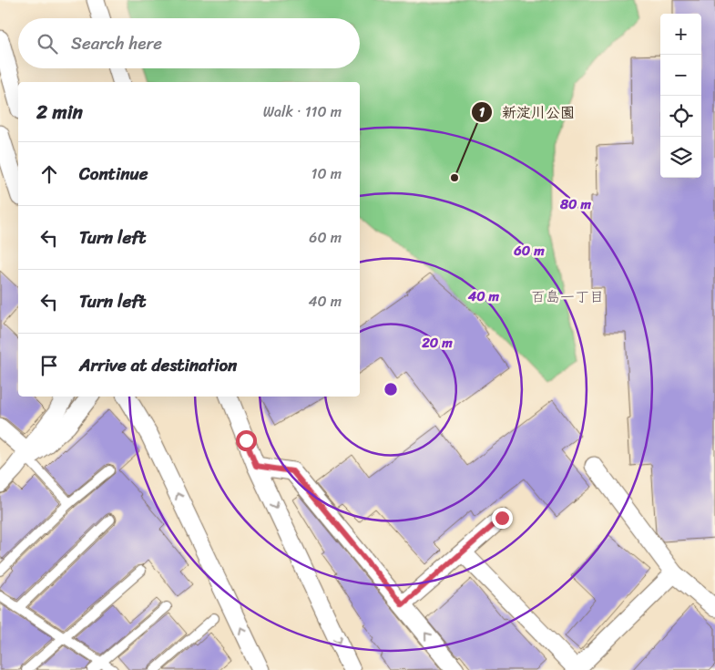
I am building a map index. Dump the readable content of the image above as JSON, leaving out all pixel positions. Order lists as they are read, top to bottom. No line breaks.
{"districts":["百島一丁目"],"places":["新淀川公園"],"page":{"map_buttons":["+","−"],"search":"Search here","heading":["2 min","Walk · 110 m"],"list":[["Continue","10 m"],["Turn left","60 m"],["Turn left","40 m"],"Arrive at destination"]},"rings":["80 m","60 m","40 m","20 m"]}
